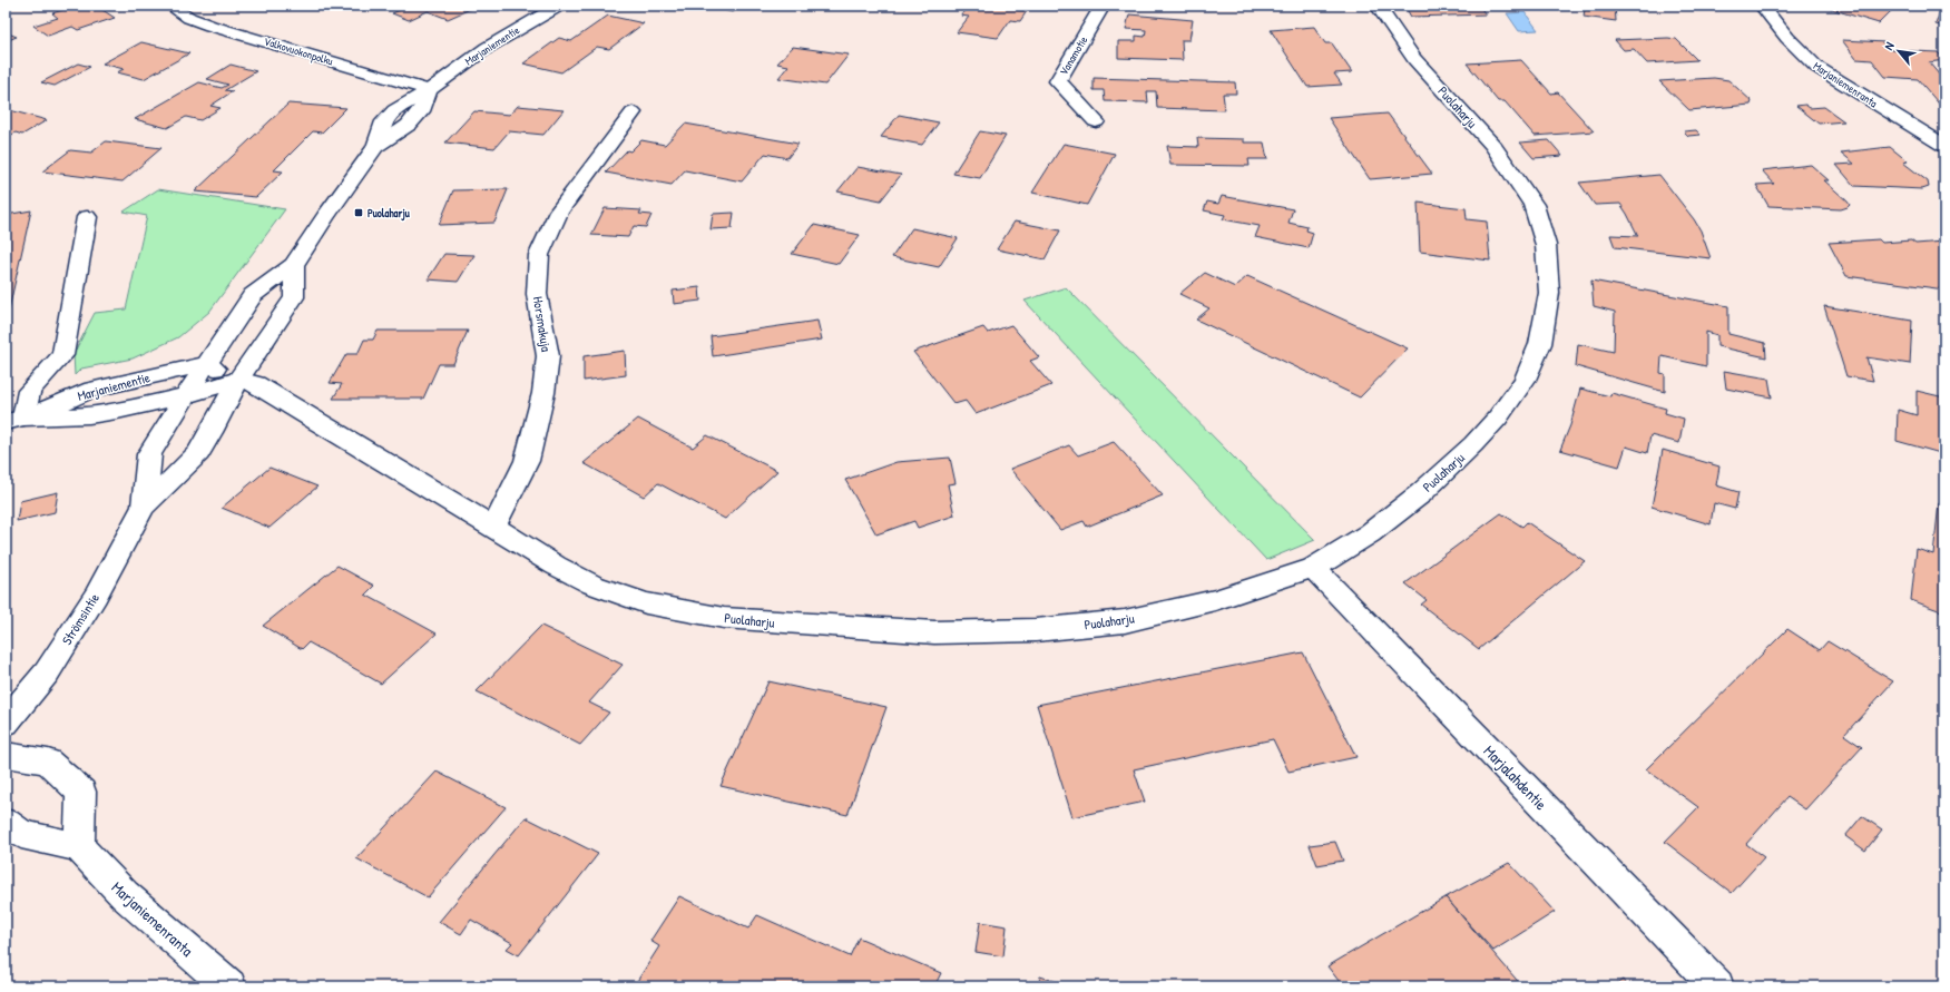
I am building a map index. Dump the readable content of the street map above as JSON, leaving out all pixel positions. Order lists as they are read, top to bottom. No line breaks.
{"streets":{"street":["Marjaniementie","Valkovuokonpolku","Vanamotie","Marjaniemenranta","Puolaharju","Horsmakuja","Strömsintie","Marjalahdentie"]},"crossings":[["Marjaniementie","Valkovuokonpolku"],["Marjaniementie","Puolaharju"],["Marjaniementie","Strömsintie"],["Puolaharju","Horsmakuja"],["Puolaharju","Strömsintie"],["Puolaharju","Marjalahdentie"]],"places":{"transit":["Puolaharju"]},"north":"top left"}
